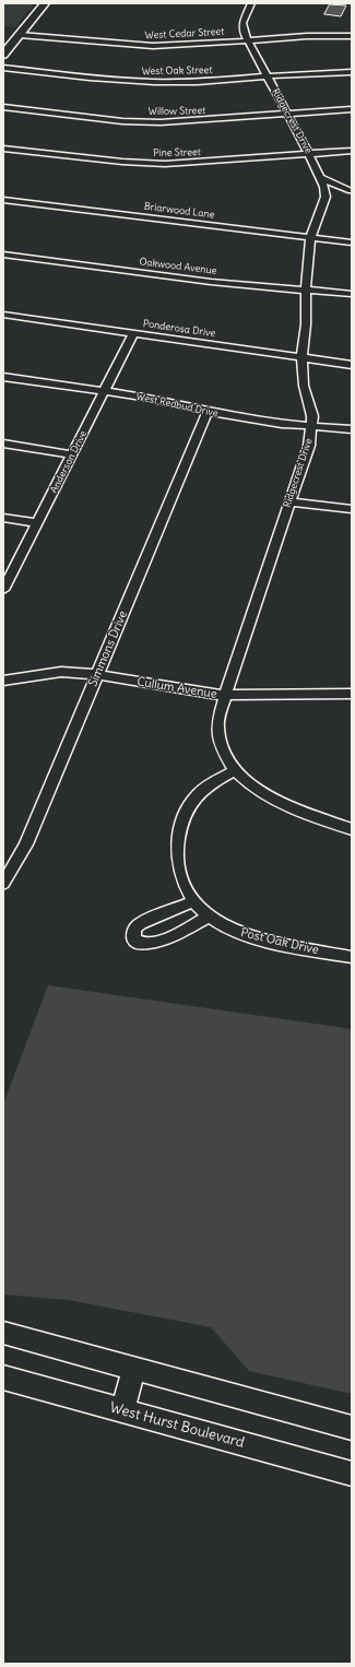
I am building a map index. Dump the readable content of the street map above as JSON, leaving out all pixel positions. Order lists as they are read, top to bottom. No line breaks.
{"streets":{"main road":["West Hurst Boulevard"],"street":["West Cedar Street","West Oak Street","Willow Street","Ridgecrest Drive","Pine Street","Briarwood Lane","Oakwood Avenue","Ponderosa Drive","West Redbud Drive","Anderson Drive","Simmons Drive","Cullum Avenue","Post Oak Drive"]},"crossings":[["West Cedar Street","Ridgecrest Drive"],["West Oak Street","Ridgecrest Drive"],["Willow Street","Ridgecrest Drive"],["Ridgecrest Drive","Pine Street"],["Ridgecrest Drive","Briarwood Lane"],["Ridgecrest Drive","Oakwood Avenue"],["Ridgecrest Drive","Ponderosa Drive"],["Ridgecrest Drive","West Redbud Drive"],["Ridgecrest Drive","Cullum Avenue"],["Ridgecrest Drive","Post Oak Drive"],["Ponderosa Drive","Anderson Drive"],["West Redbud Drive","Anderson Drive"],["West Redbud Drive","Simmons Drive"],["Simmons Drive","Cullum Avenue"]]}
